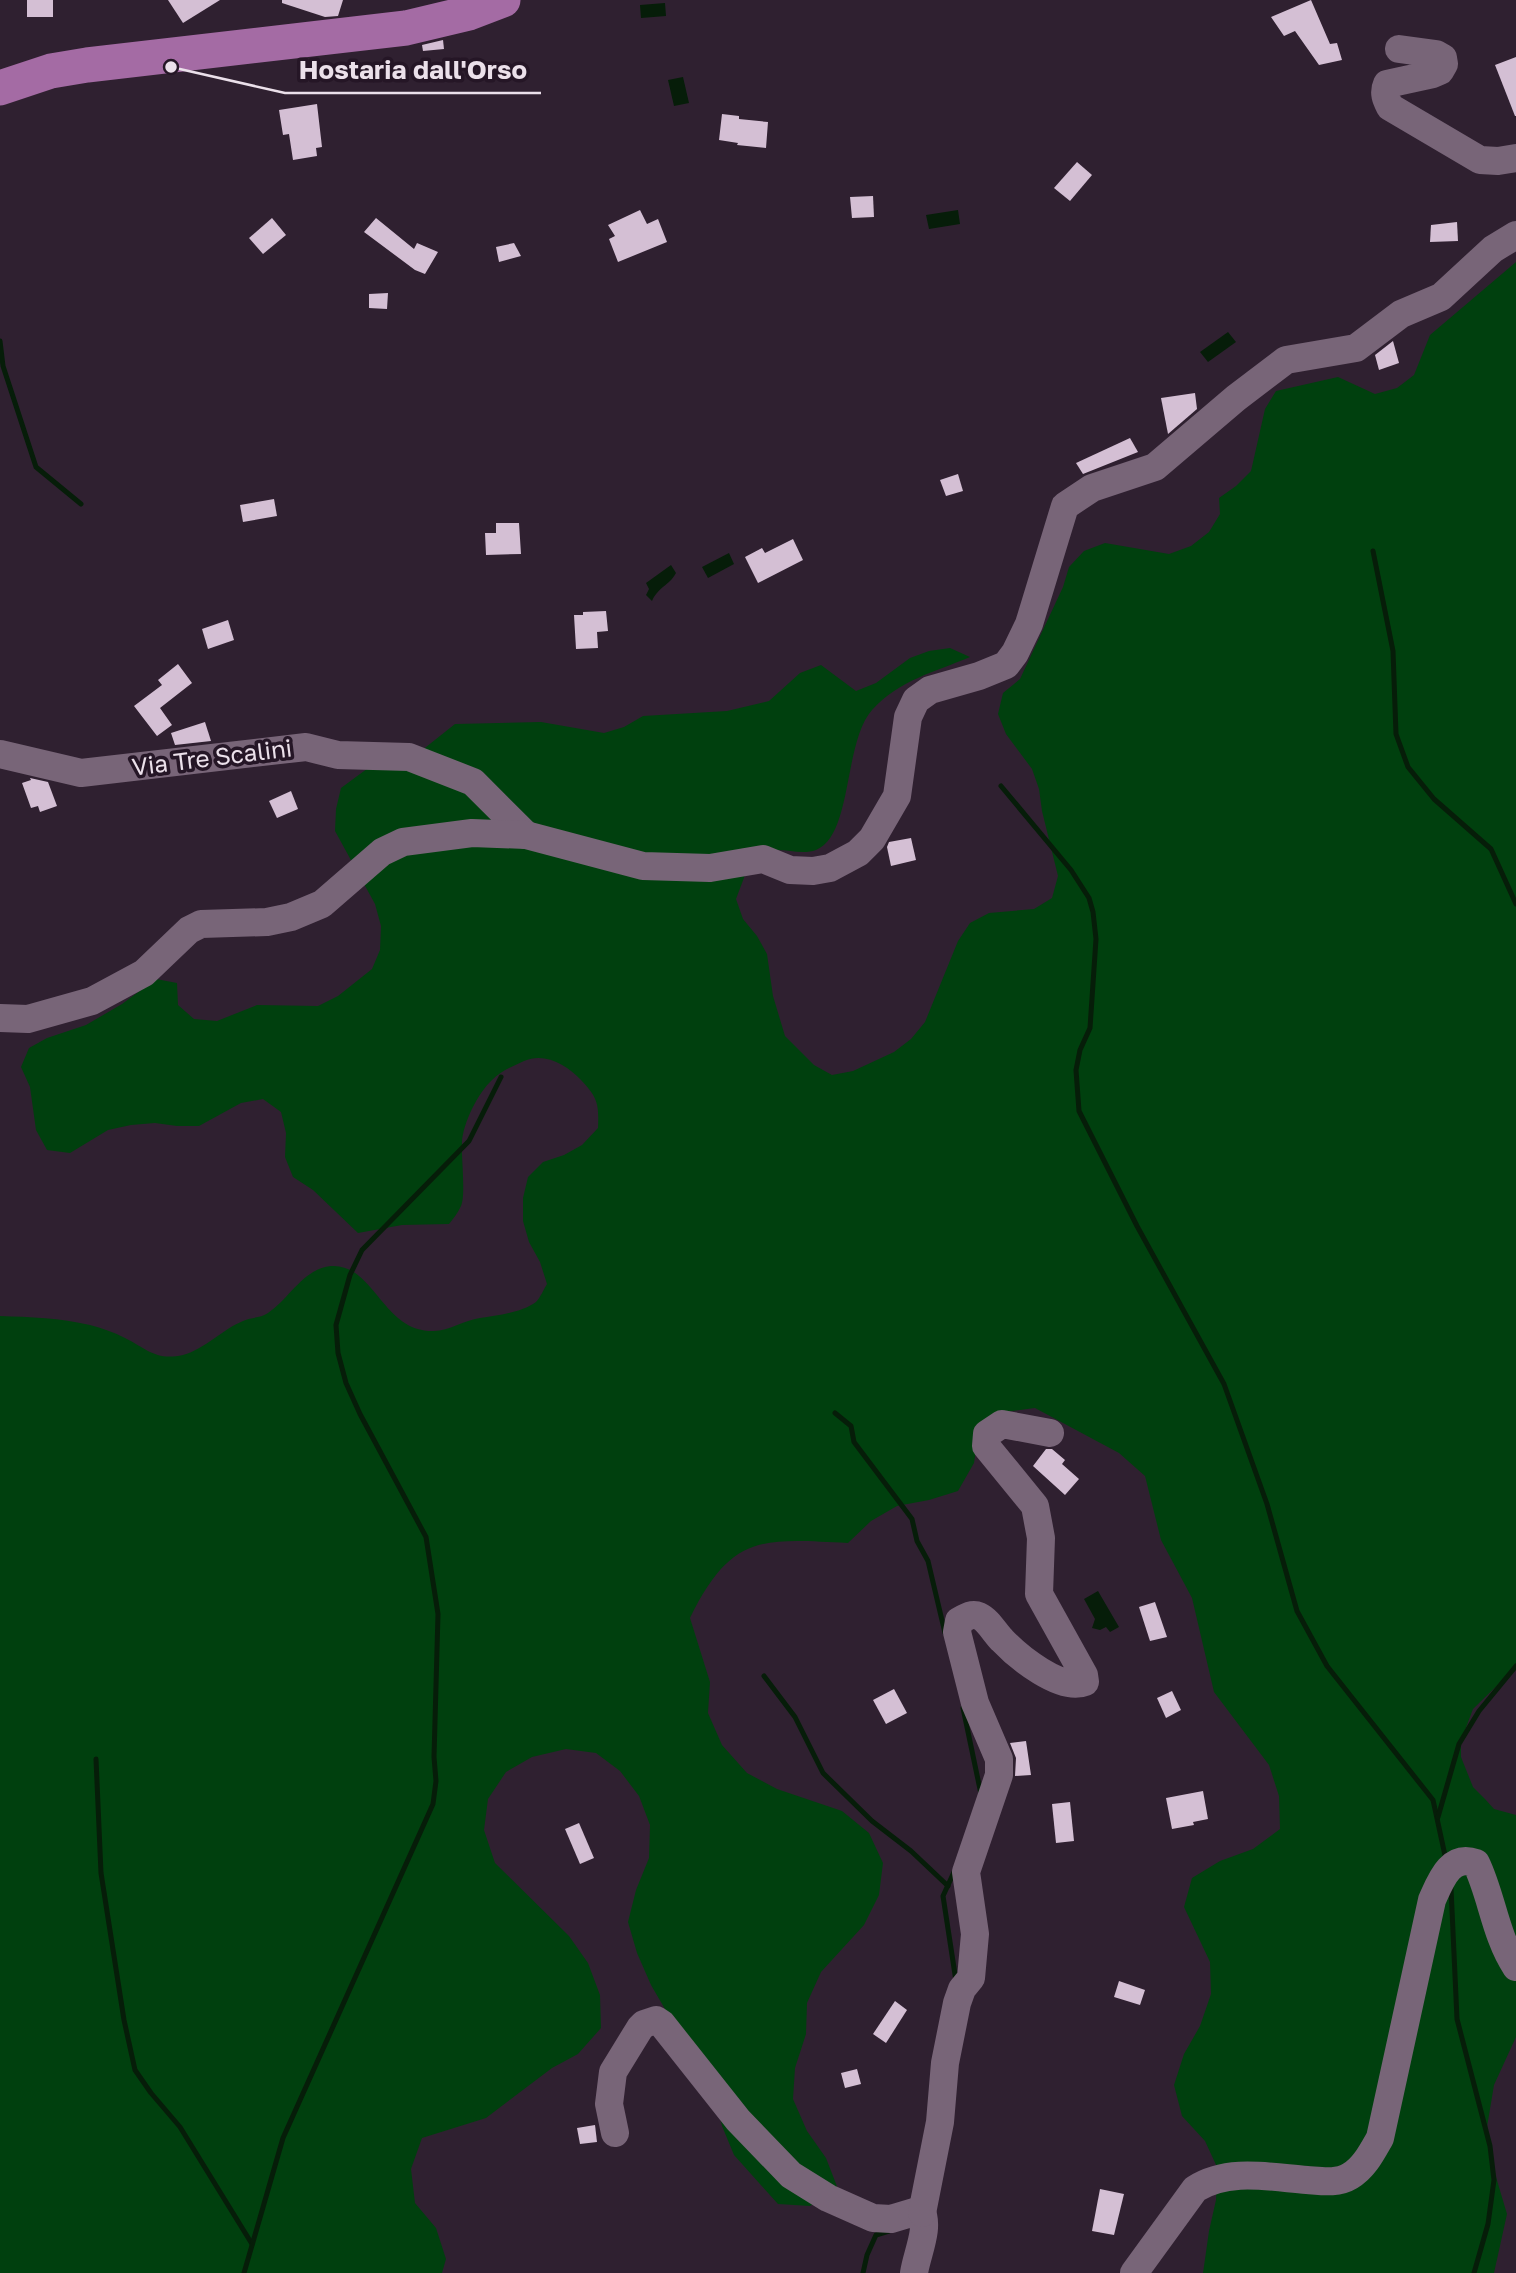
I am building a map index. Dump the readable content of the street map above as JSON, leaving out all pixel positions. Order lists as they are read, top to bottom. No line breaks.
{"streets":{"street":["Via Tre Scalini"]},"places":["Hostaria dall'Orso"]}
